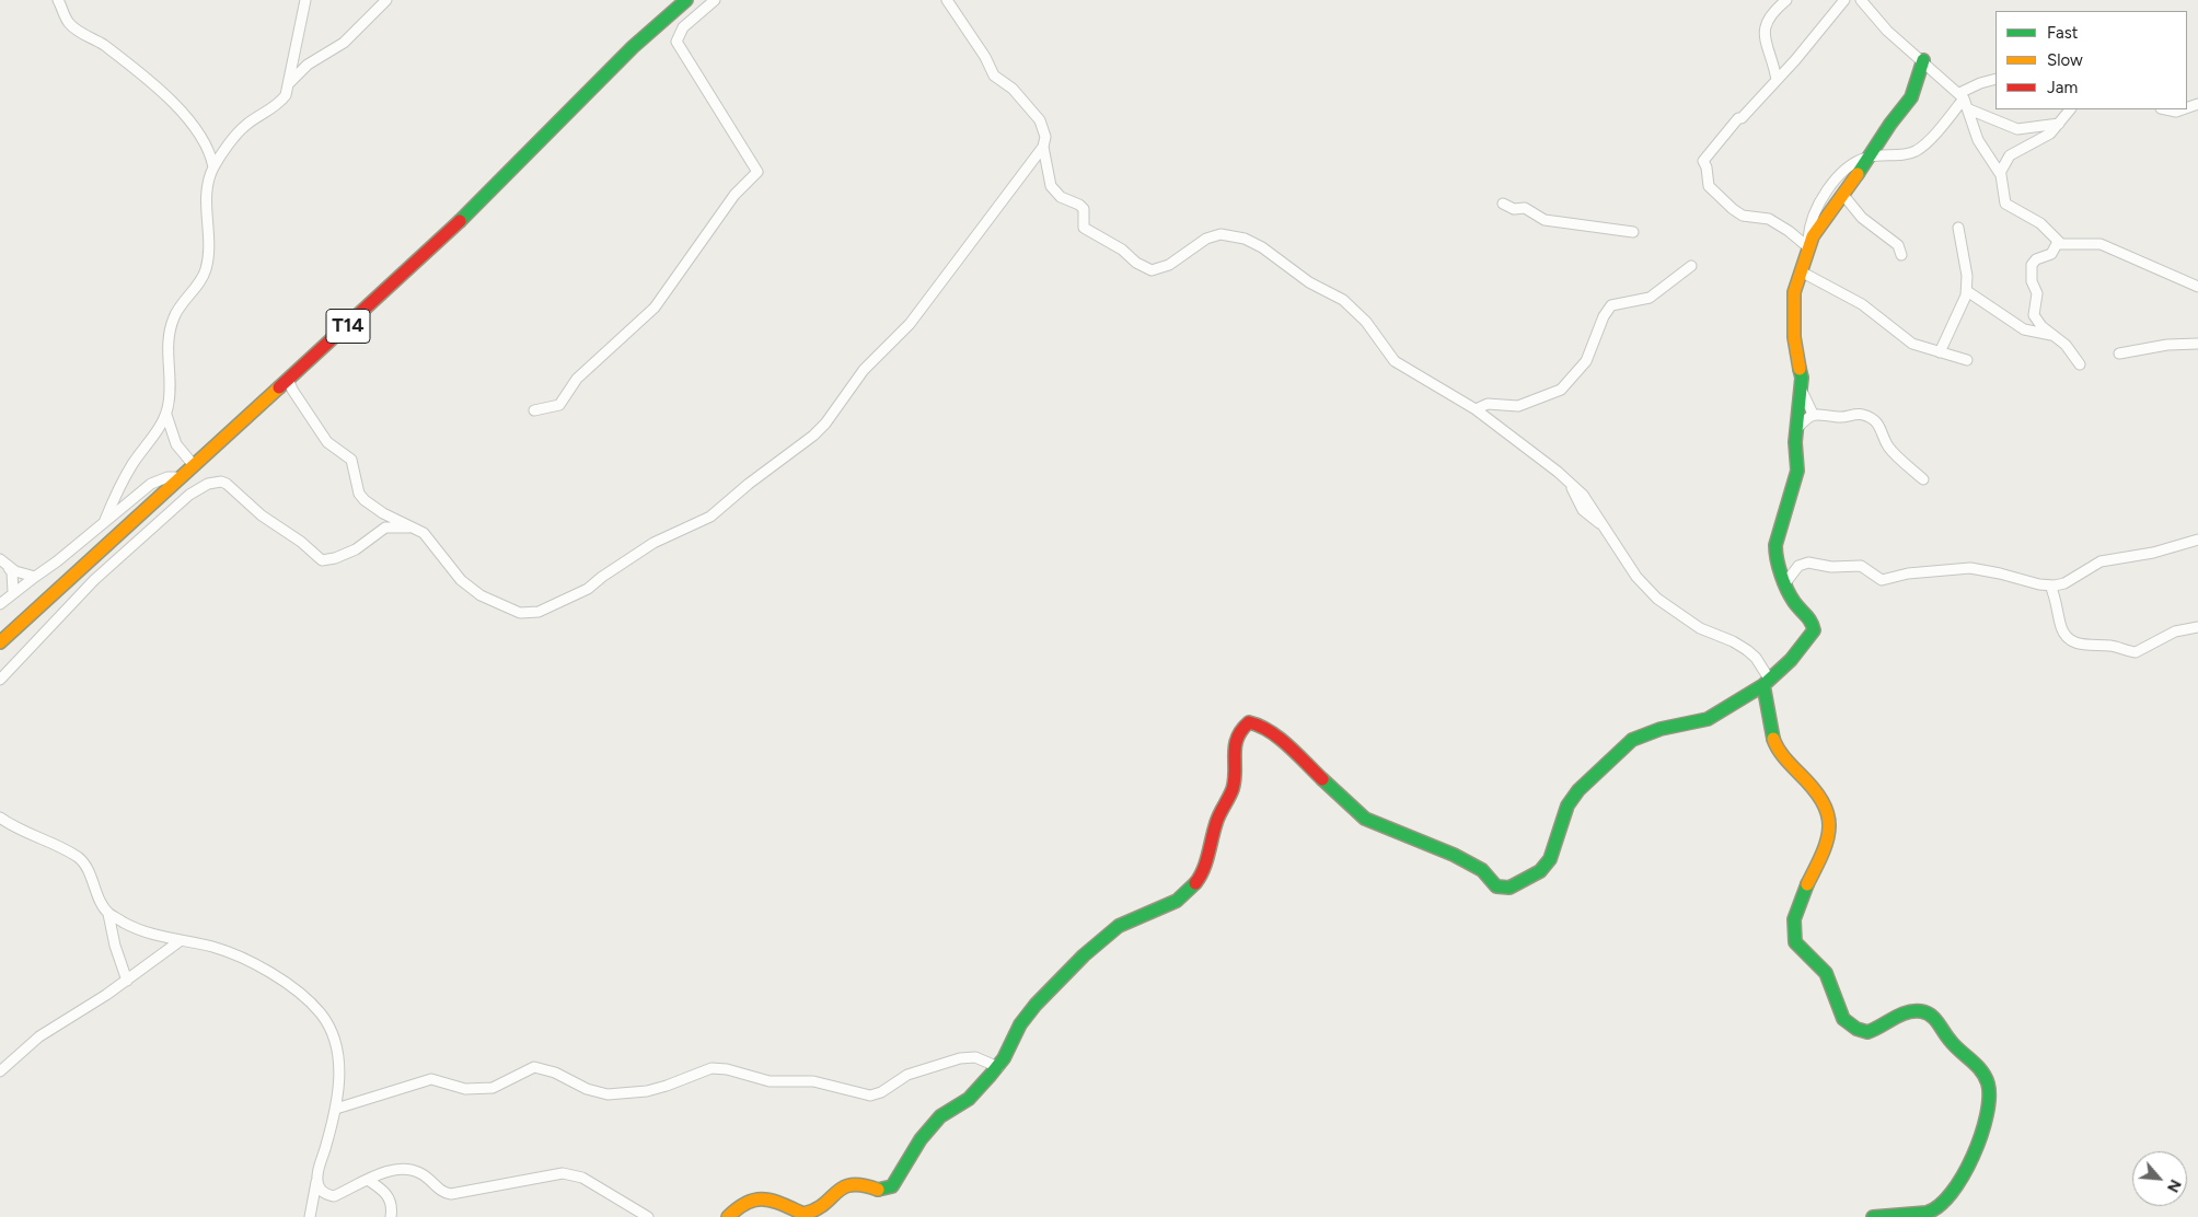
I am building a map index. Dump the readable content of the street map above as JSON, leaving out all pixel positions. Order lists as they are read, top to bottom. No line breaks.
{"streets":{"main road":["T14"]},"legend":["Fast","Slow","Jam"],"north":"bottom right"}
